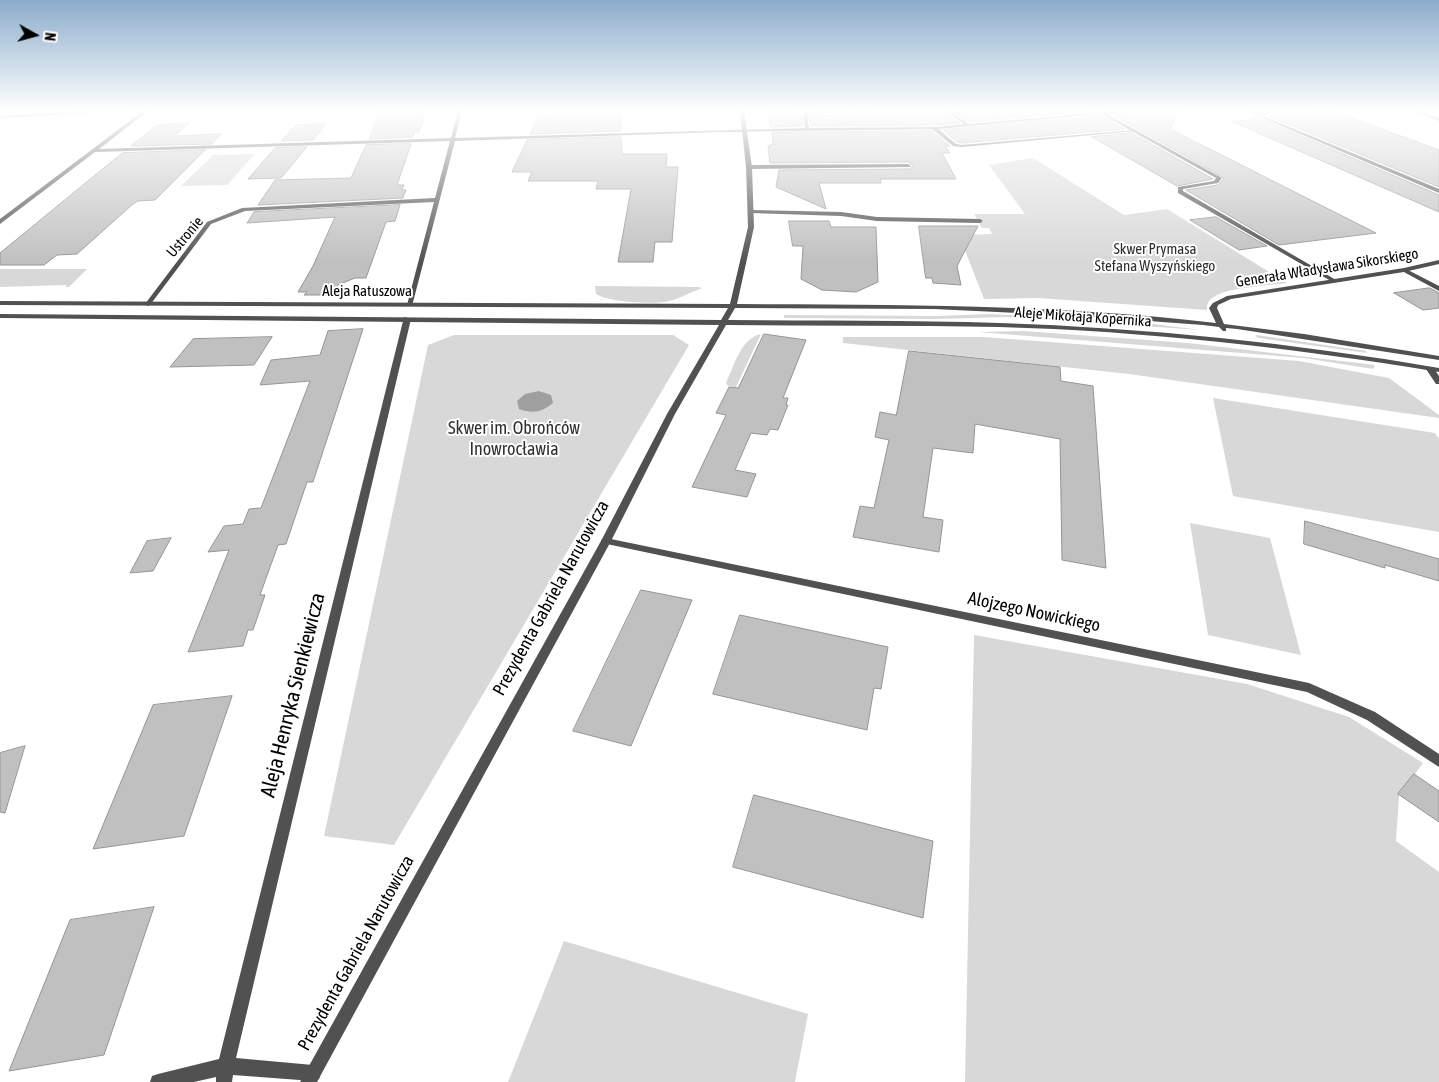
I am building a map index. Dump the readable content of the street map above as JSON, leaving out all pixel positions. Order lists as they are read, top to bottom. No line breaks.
{"streets":{"street":["Ustronie","Generała Władysława Sikorskiego","Aleja Ratuszowa","Aleje Mikołaja Kopernika","Prezydenta Gabriela Narutowicza","Alojzego Nowickiego","Aleja Henryka Sienkiewicza"]},"crossings":[["Ustronie","Aleja Ratuszowa"],["Generała Władysława Sikorskiego","Aleje Mikołaja Kopernika"],["Aleja Ratuszowa","Aleje Mikołaja Kopernika"],["Aleja Ratuszowa","Prezydenta Gabriela Narutowicza"],["Aleja Ratuszowa","Aleja Henryka Sienkiewicza"],["Aleje Mikołaja Kopernika","Prezydenta Gabriela Narutowicza"],["Prezydenta Gabriela Narutowicza","Alojzego Nowickiego"]],"parks":["Skwer Prymasa Stefana Wyszyńskiego","Skwer im. Obrońców Inowrocławia"],"north":"right"}
